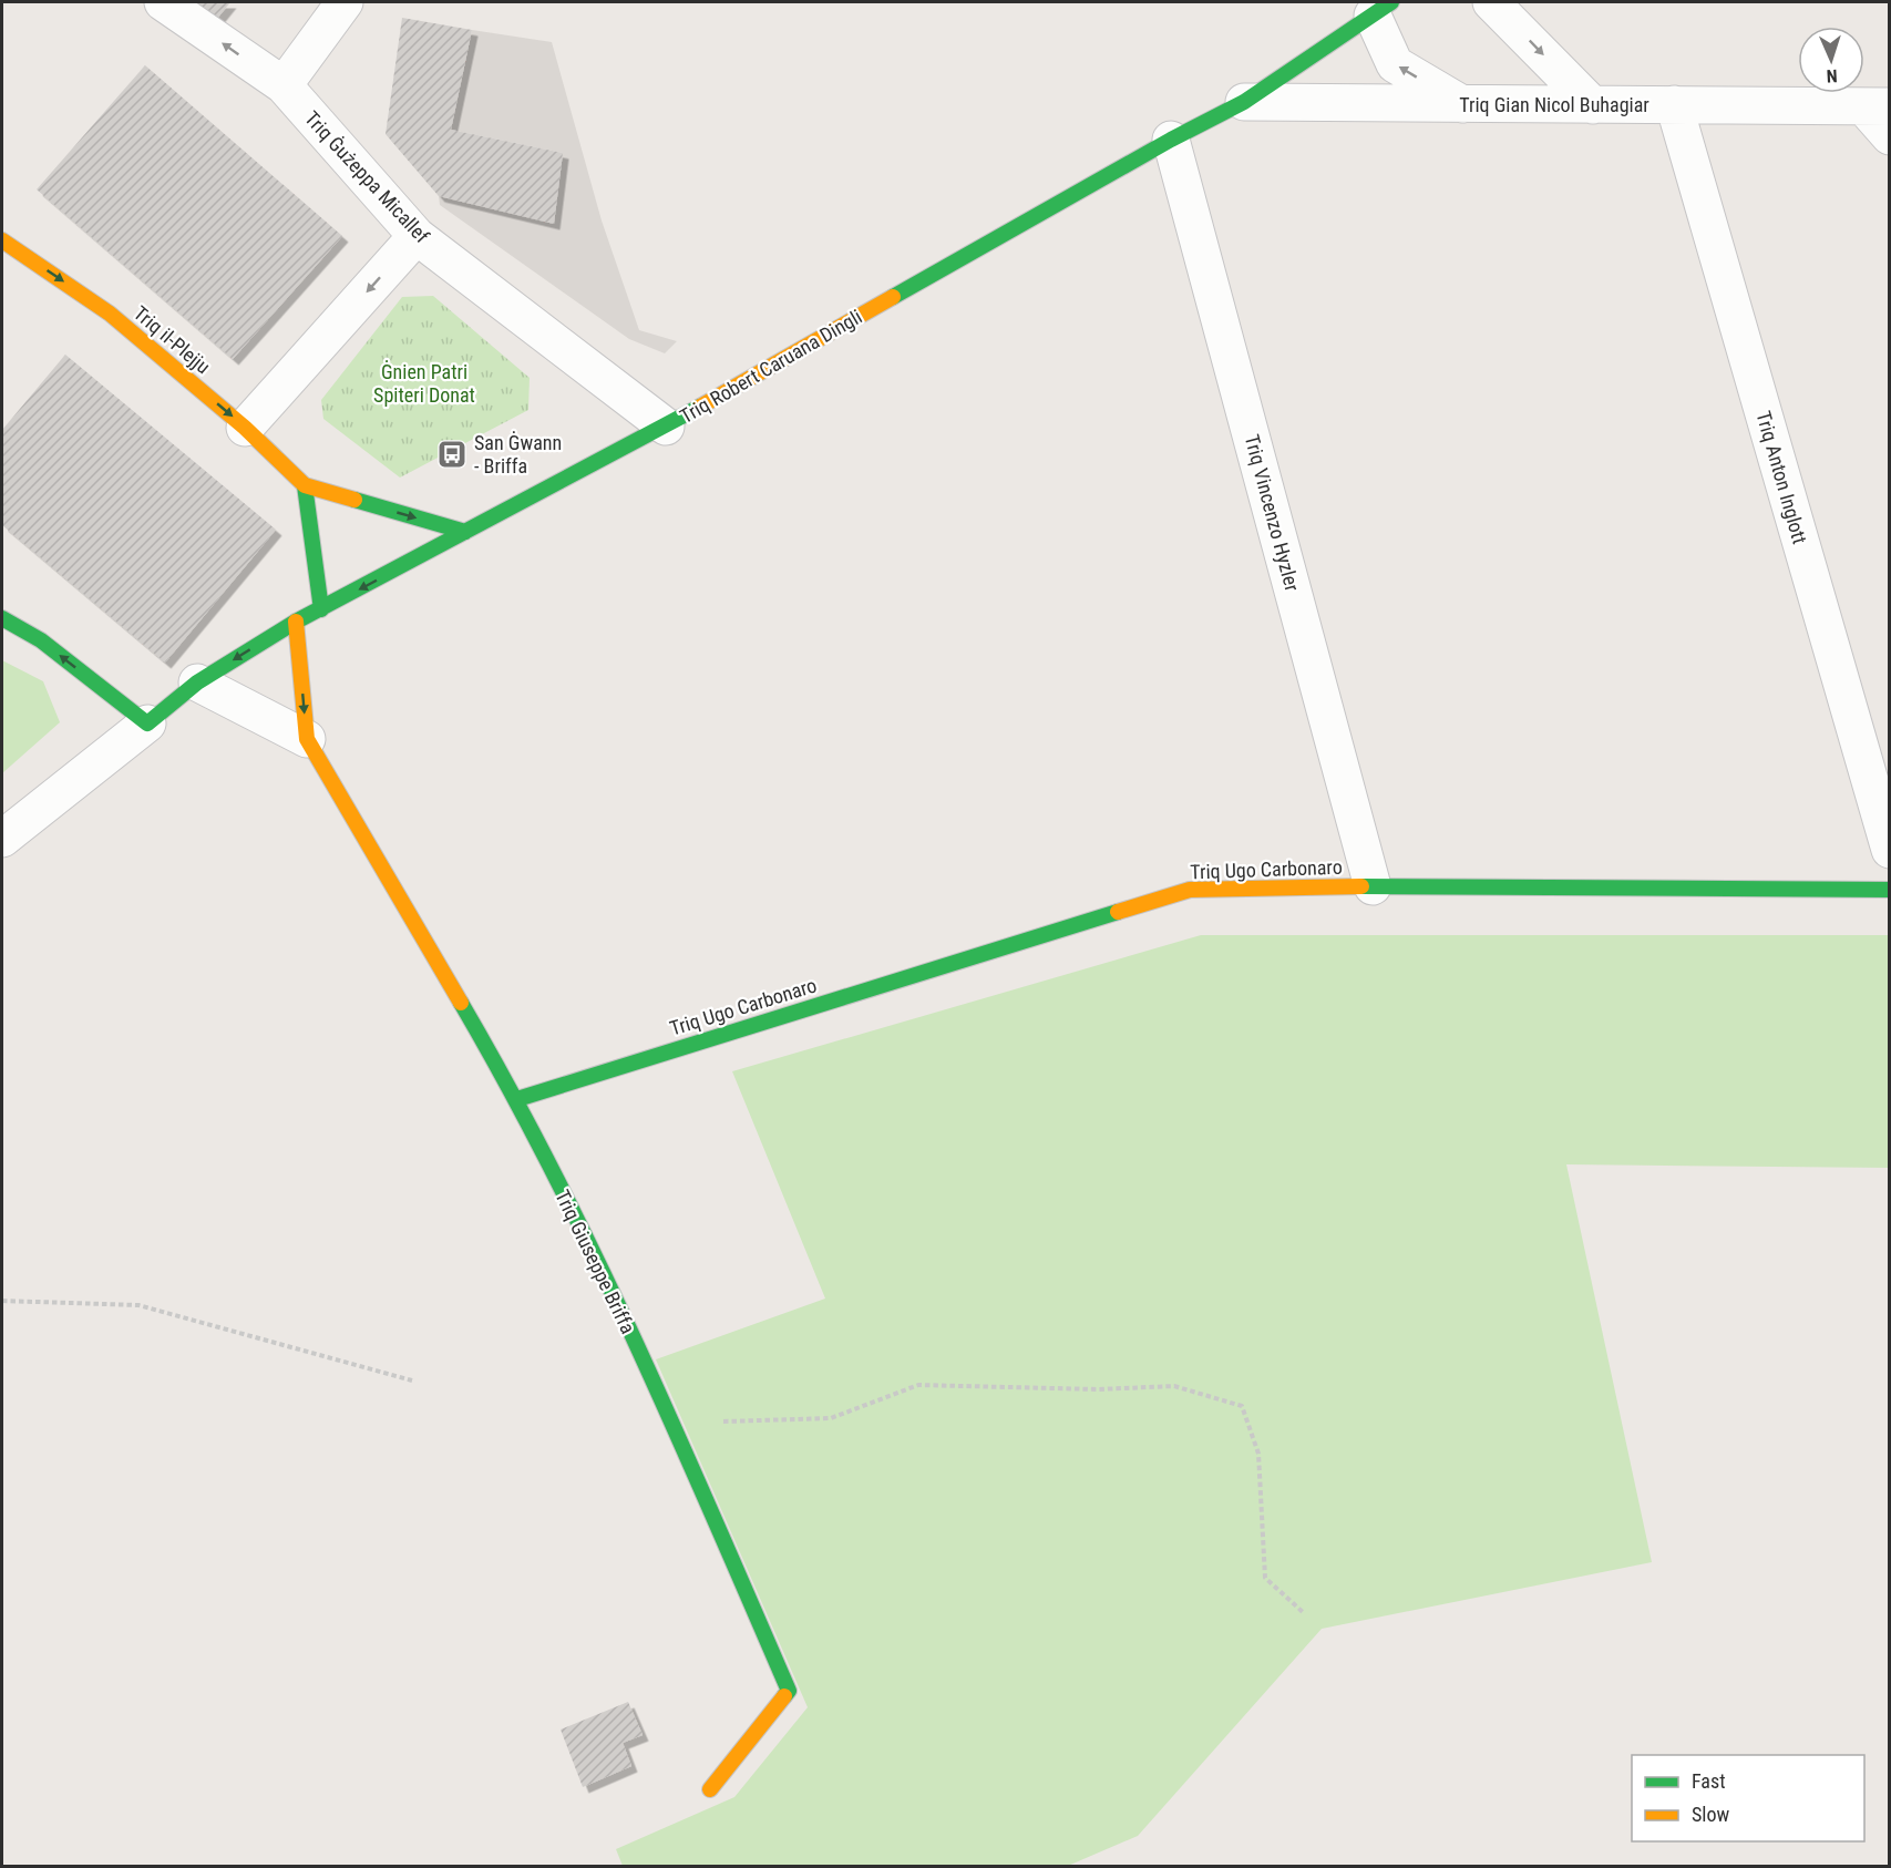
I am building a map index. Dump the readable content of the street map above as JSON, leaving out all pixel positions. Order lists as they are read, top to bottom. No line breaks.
{"streets":{"street":["Triq Gian Nicol Buhagiar","Triq Ġużeppa Micallef","Triq il-Plejju","Triq Robert Caruana Dingli","Triq Anton Inglott","Triq Vincenzo Hyzler","Triq Ugo Carbonaro","Triq Giuseppe Briffa"]},"crossings":[["Triq Gian Nicol Buhagiar","Triq Robert Caruana Dingli"],["Triq Gian Nicol Buhagiar","Triq Anton Inglott"],["Triq Ġużeppa Micallef","Triq Robert Caruana Dingli"],["Triq il-Plejju","Triq Robert Caruana Dingli"],["Triq Robert Caruana Dingli","Triq Vincenzo Hyzler"],["Triq Robert Caruana Dingli","Triq Giuseppe Briffa"],["Triq Vincenzo Hyzler","Triq Ugo Carbonaro"],["Triq Ugo Carbonaro","Triq Giuseppe Briffa"]],"one_way":["Triq il-Plejju"],"parks":["Ġnien Patri Spiteri Donat"],"places":{"bus stop":["San Ġwann - Briffa"]},"legend":["Fast","Slow"],"north":"bottom"}
